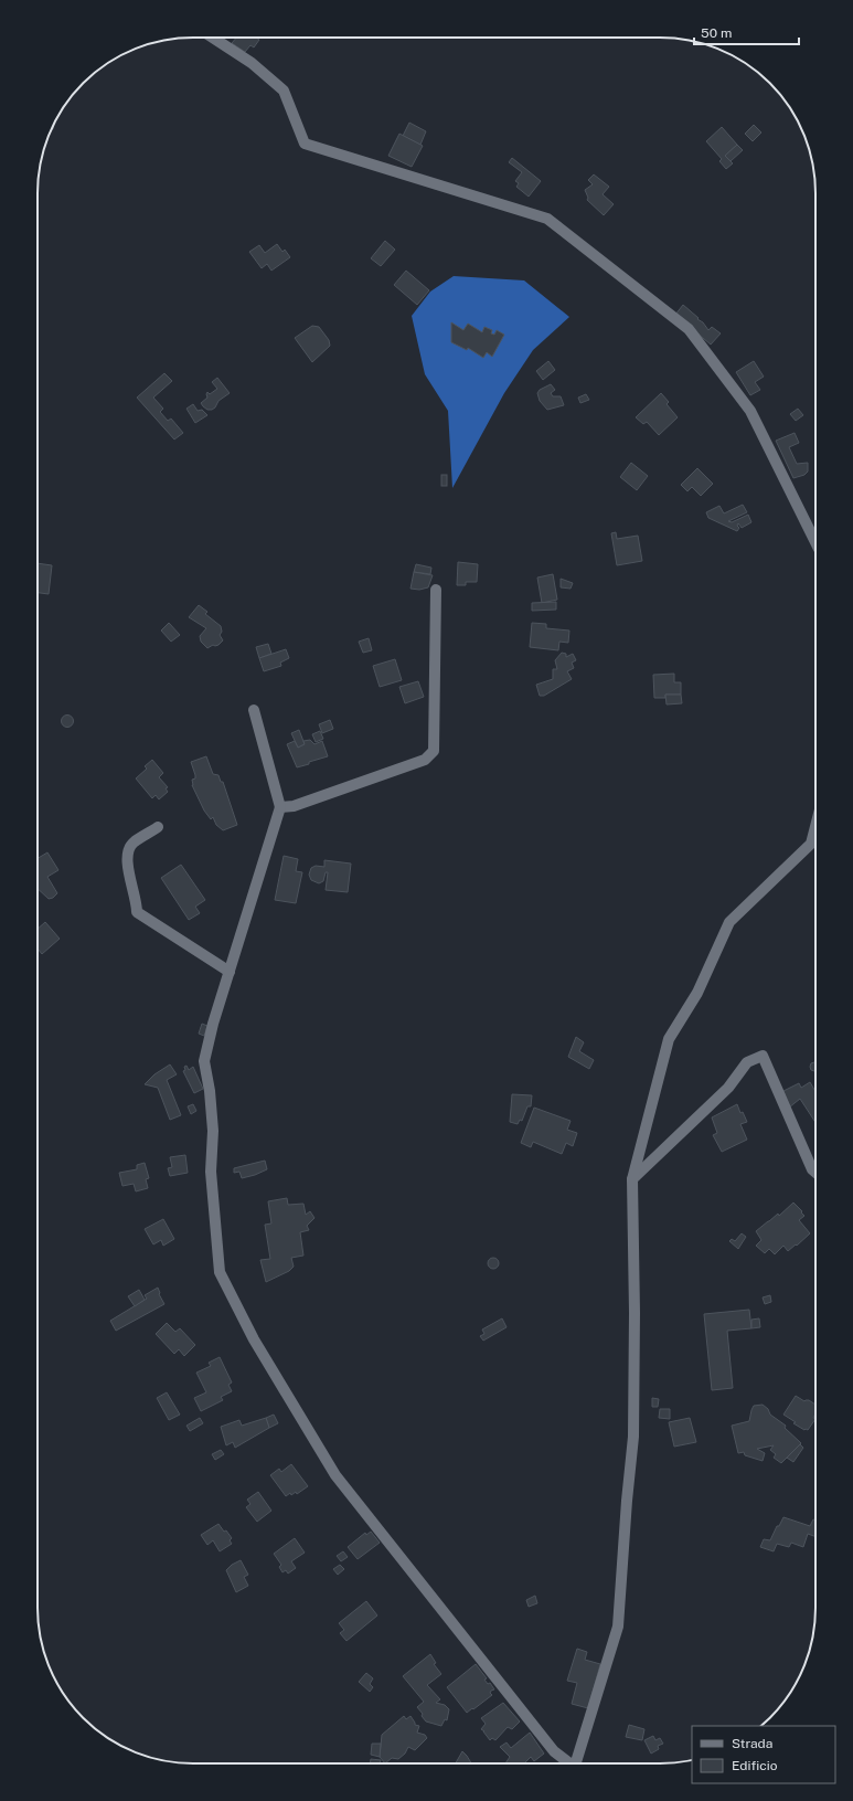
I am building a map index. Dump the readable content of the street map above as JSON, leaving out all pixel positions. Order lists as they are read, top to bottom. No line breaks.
{"legend":["Strada","Edificio"],"scale_bar":"50 m"}
